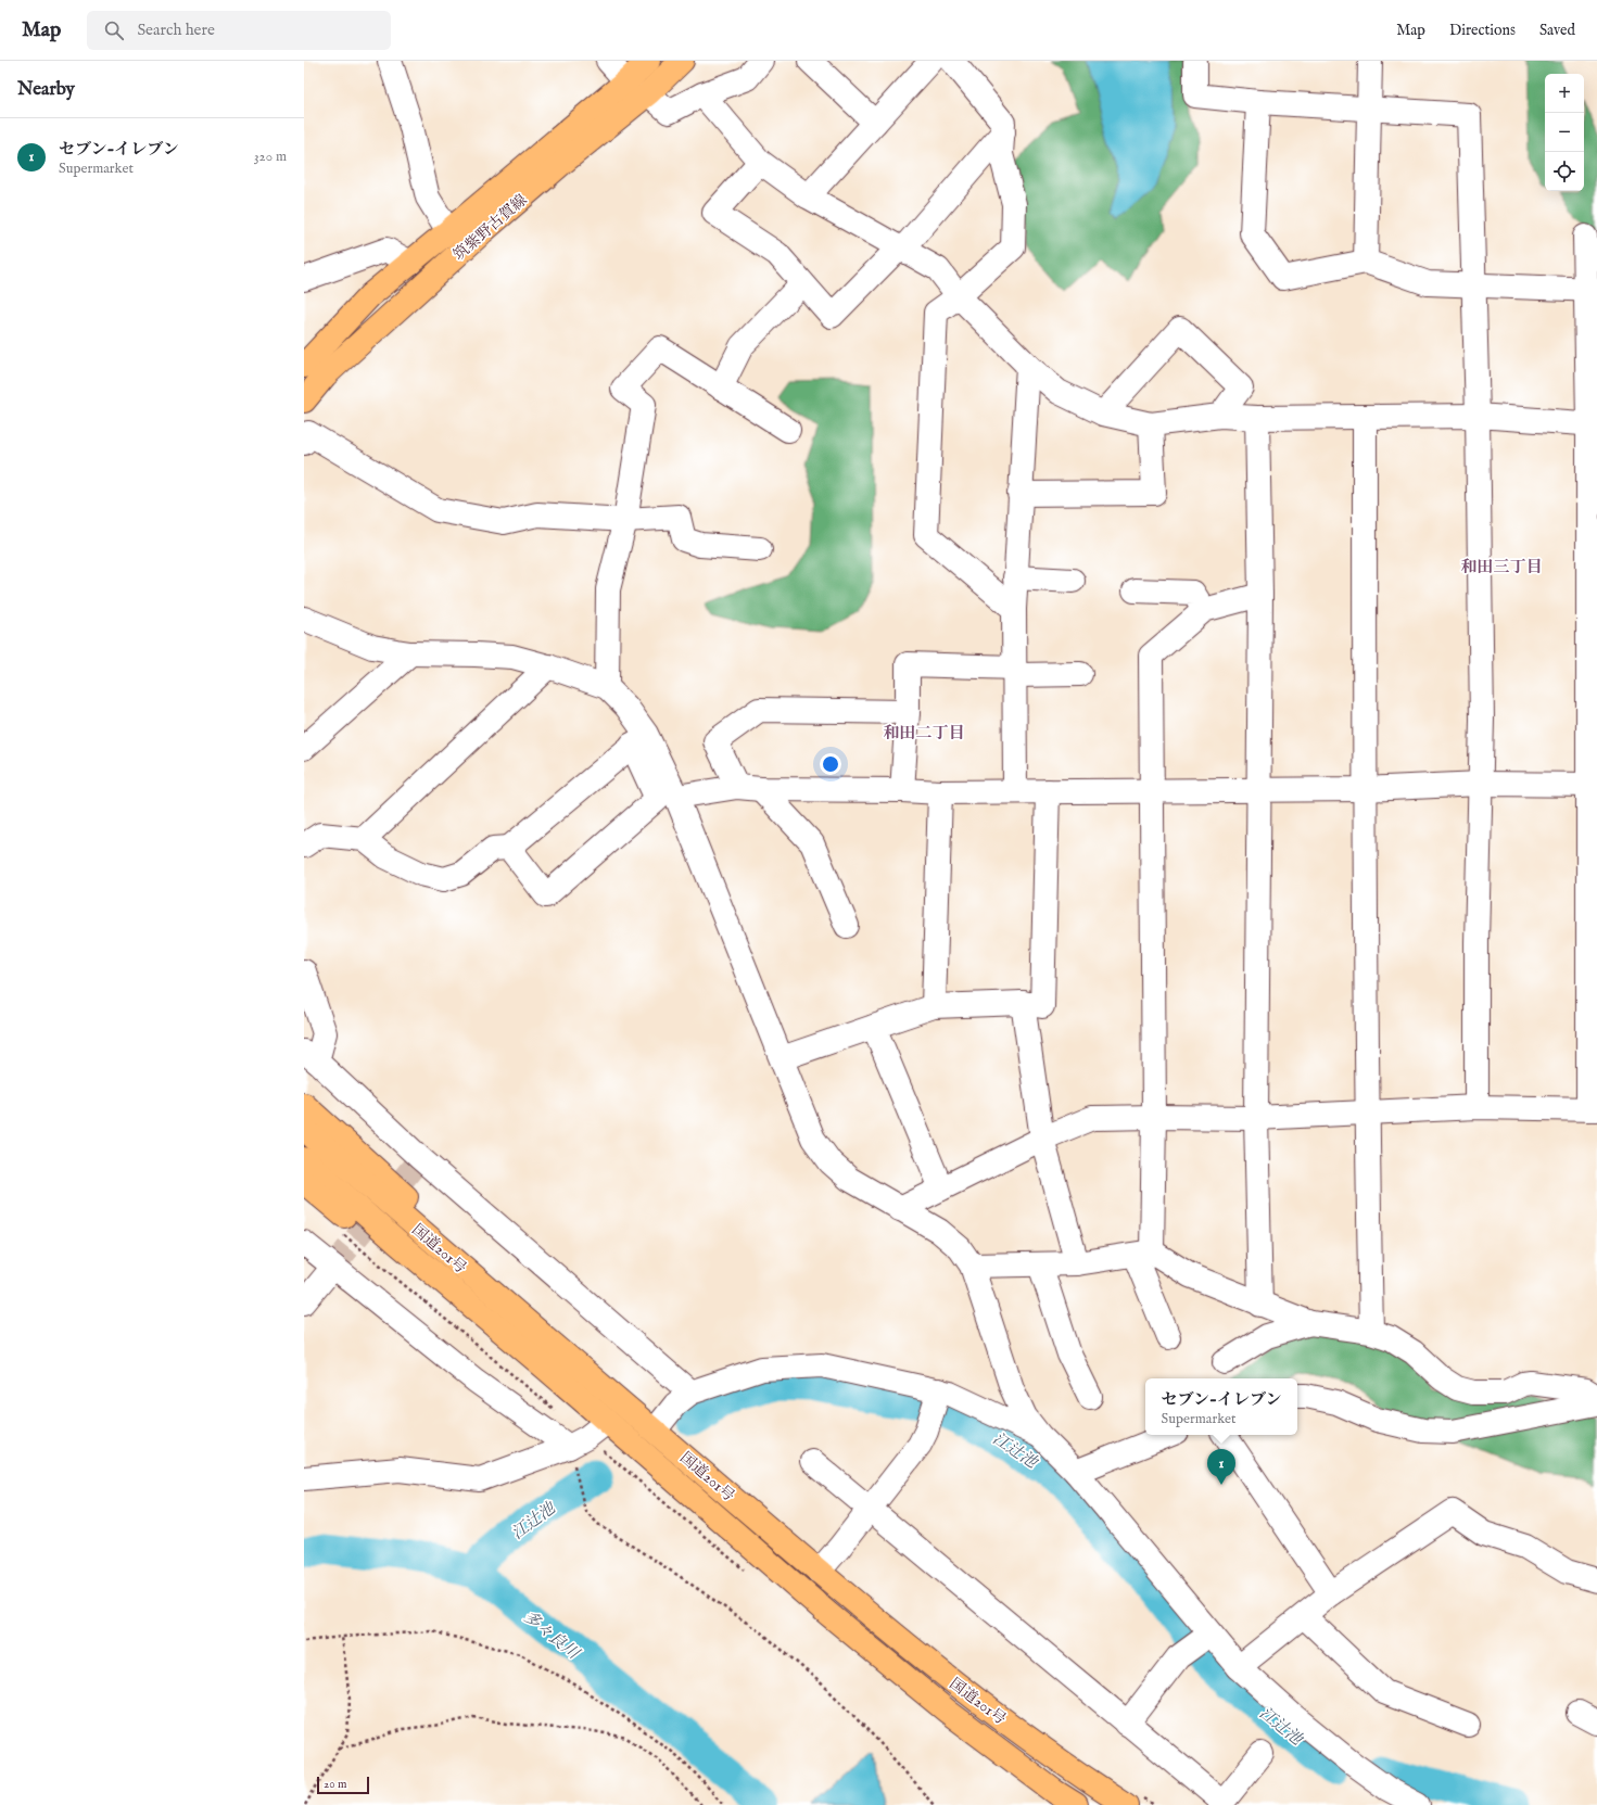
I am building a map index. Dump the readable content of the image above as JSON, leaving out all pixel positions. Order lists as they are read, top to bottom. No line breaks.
{"streets":{"main road":["筑紫野古賀線","国道201号"]},"districts":["和田三丁目","和田二丁目"],"water":["江辻池","多々良川"],"scale_bar":"20 m","page":{"header":"Map","search":"Search here","nav":["Map","Directions","Saved"],"heading":"Nearby","map_buttons":["+","−"],"list":[{"mark":"1","name":"セブン-イレブン","note":"Supermarket","value":"320 m"}],"popup":["セブン-イレブン","Supermarket"],"pins":"1","scale":"20 m"}}
